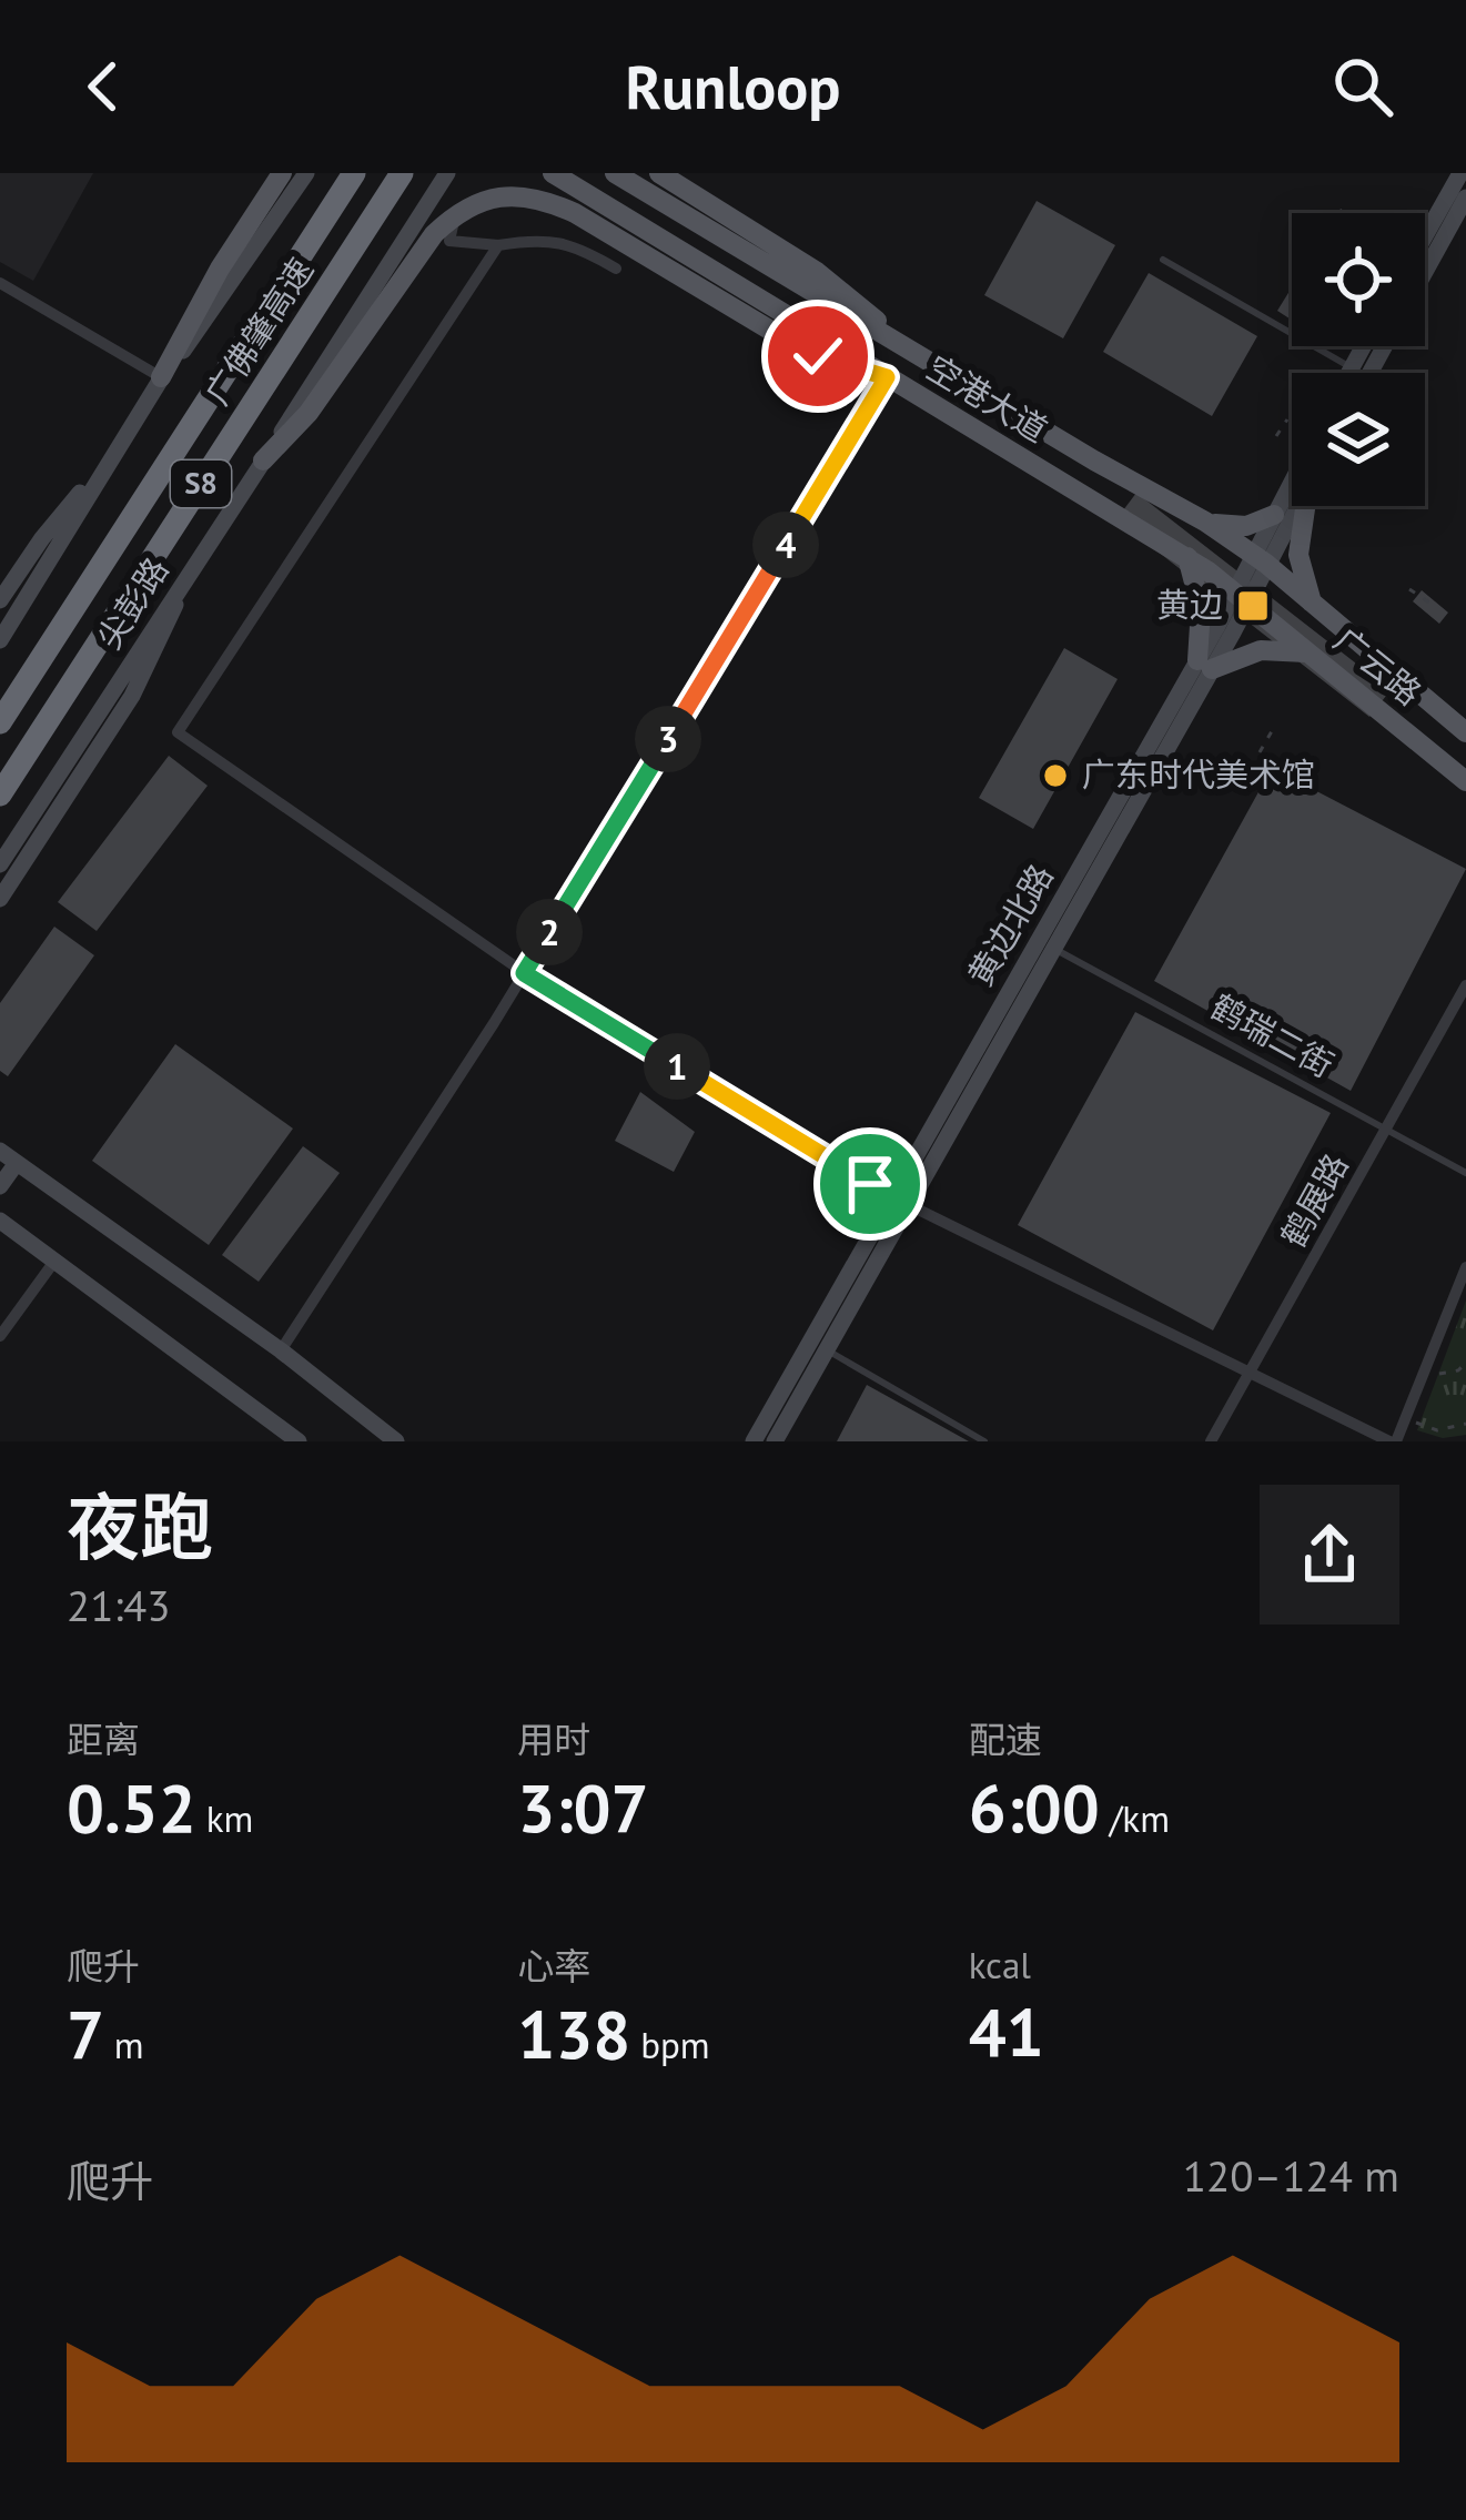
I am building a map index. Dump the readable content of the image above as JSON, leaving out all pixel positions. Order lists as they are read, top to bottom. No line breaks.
{"streets":{"highway":["广佛肇高速","S8"],"main road":["空港大道","广云路"],"street":["尖彭路","黄边北路","鹤展路"],"lane":["鹤瑞二街"]},"crossings":[["空港大道","广云路"],["空港大道","黄边北路"],["广云路","黄边北路"],["黄边北路","鹤瑞二街"],["鹤瑞二街","鹤展路"]],"places":{"transit":["黄边"],"other":["广东时代美术馆"]},"page":{"header":"Runloop","pins":["4","3","2","1"],"heading":["夜跑","21:43"],"stats":[["距离","0.52 km"],["用时","3:07"],["配速","6:00 /km"],["爬升","7 m"],["心率","138 bpm"],["kcal","41"]],"chart":["爬升","120–124 m"]}}
